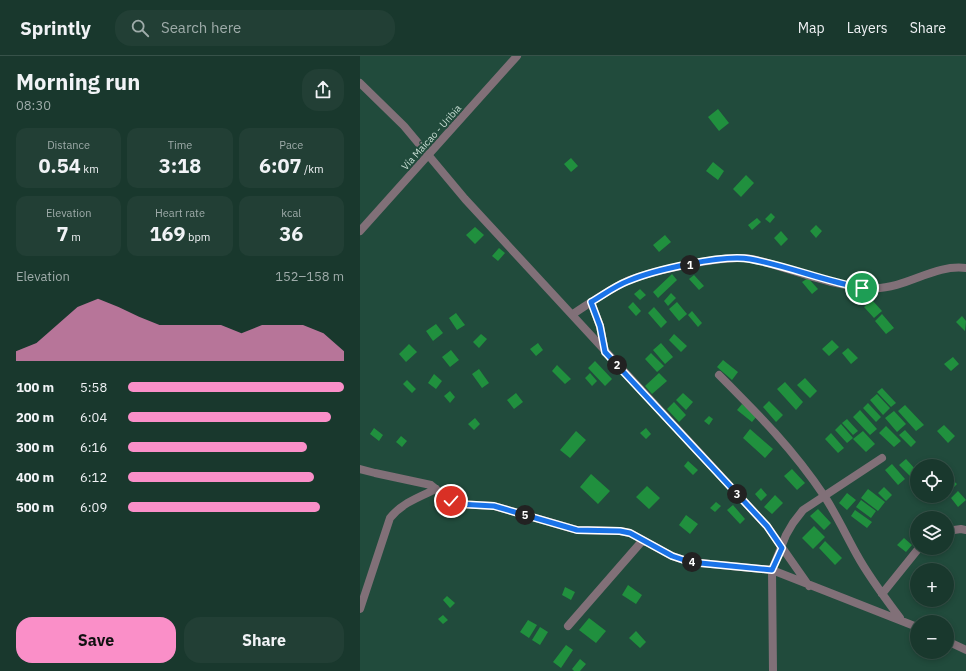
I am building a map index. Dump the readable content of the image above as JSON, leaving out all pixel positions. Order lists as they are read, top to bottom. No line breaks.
{"streets":{"street":["Vía Maicao - Uribia"]},"page":{"header":"Sprintly","search":"Search here","nav":["Map","Layers","Share"],"heading":["Morning run","08:30"],"stats":[["Distance","0.54 km"],["Time","3:18"],["Pace","6:07 /km"],["Elevation","7 m"],["Heart rate","169 bpm"],["kcal","36"]],"pins":["1","2","3","5","4"],"chart":["Elevation","152–158 m"],"list":[{"name":"100 m","note":"5:58"},{"name":"200 m","note":"6:04"},{"name":"300 m","note":"6:16"},{"name":"400 m","note":"6:12"},{"name":"500 m","note":"6:09"}],"map_buttons":["+","−"],"buttons":["Save","Share"]}}
